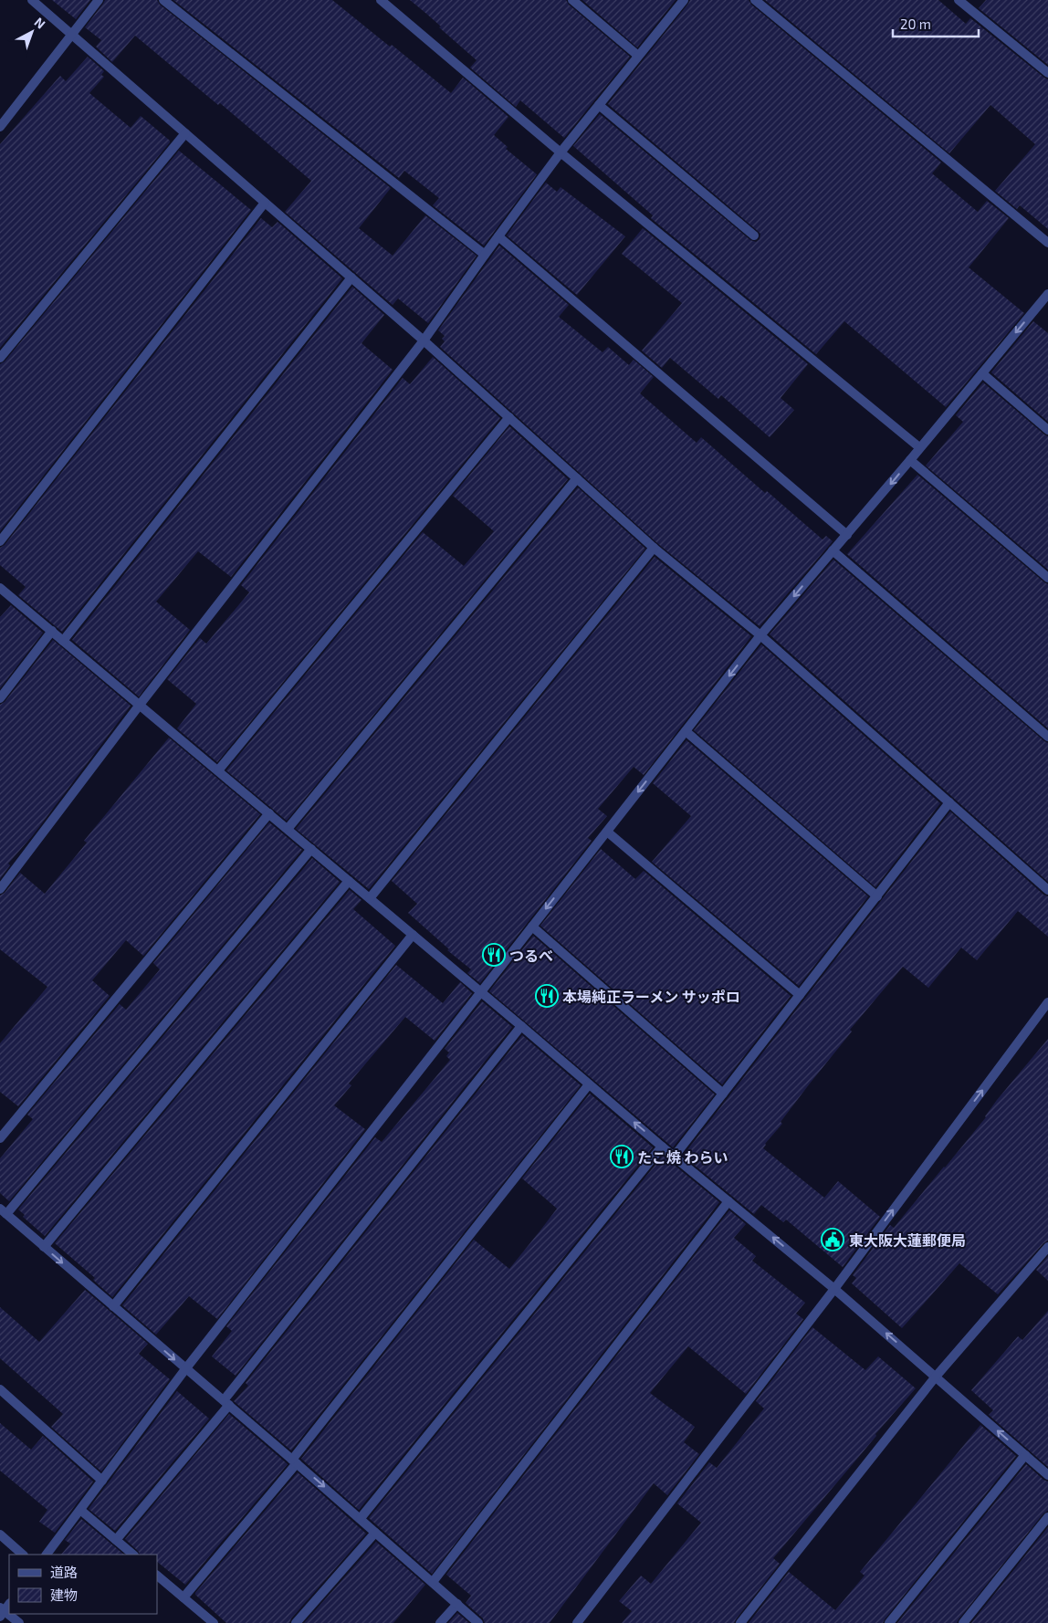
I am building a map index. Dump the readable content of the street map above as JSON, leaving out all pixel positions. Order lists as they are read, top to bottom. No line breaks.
{"places":{"restaurant":["つるべ","本場純正ラーメン サッポロ","たこ焼 わらい"],"public building":["東大阪大蓮郵便局"]},"legend":["道路","建物"],"scale_bar":"20 m","north":"top right"}
